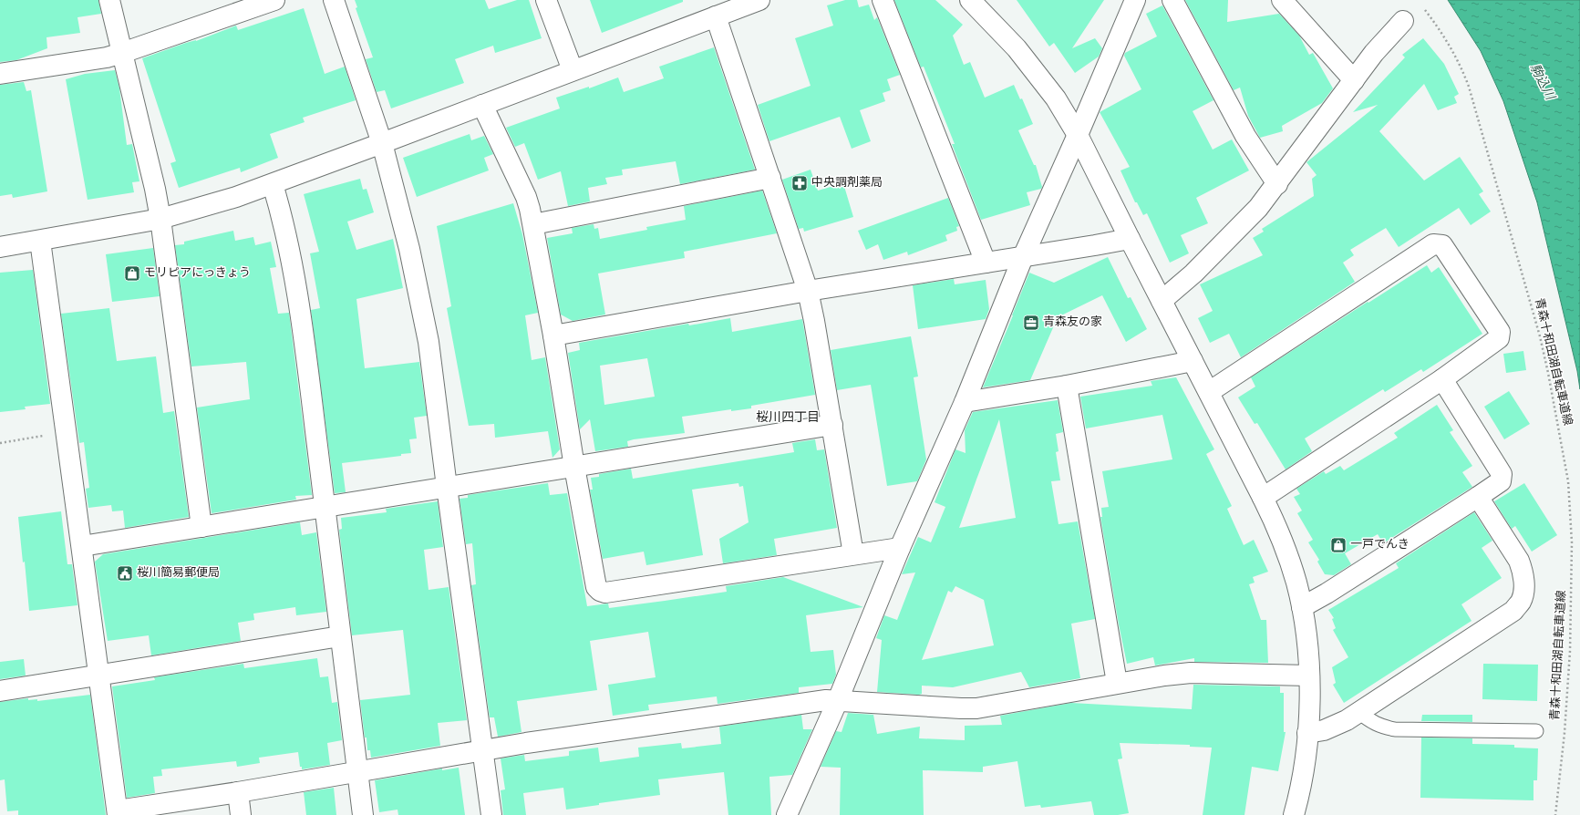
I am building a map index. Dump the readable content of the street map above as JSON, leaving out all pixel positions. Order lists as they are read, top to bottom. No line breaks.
{"streets":{"path":["青森十和田湖自転車道線"]},"districts":["桜川四丁目"],"water":["駒込川"],"places":{"pharmacy":["中央調剤薬局"],"shop":["モリピアにっきょう","一戸でんき"],"office":["青森友の家"],"public building":["桜川簡易郵便局"]}}
